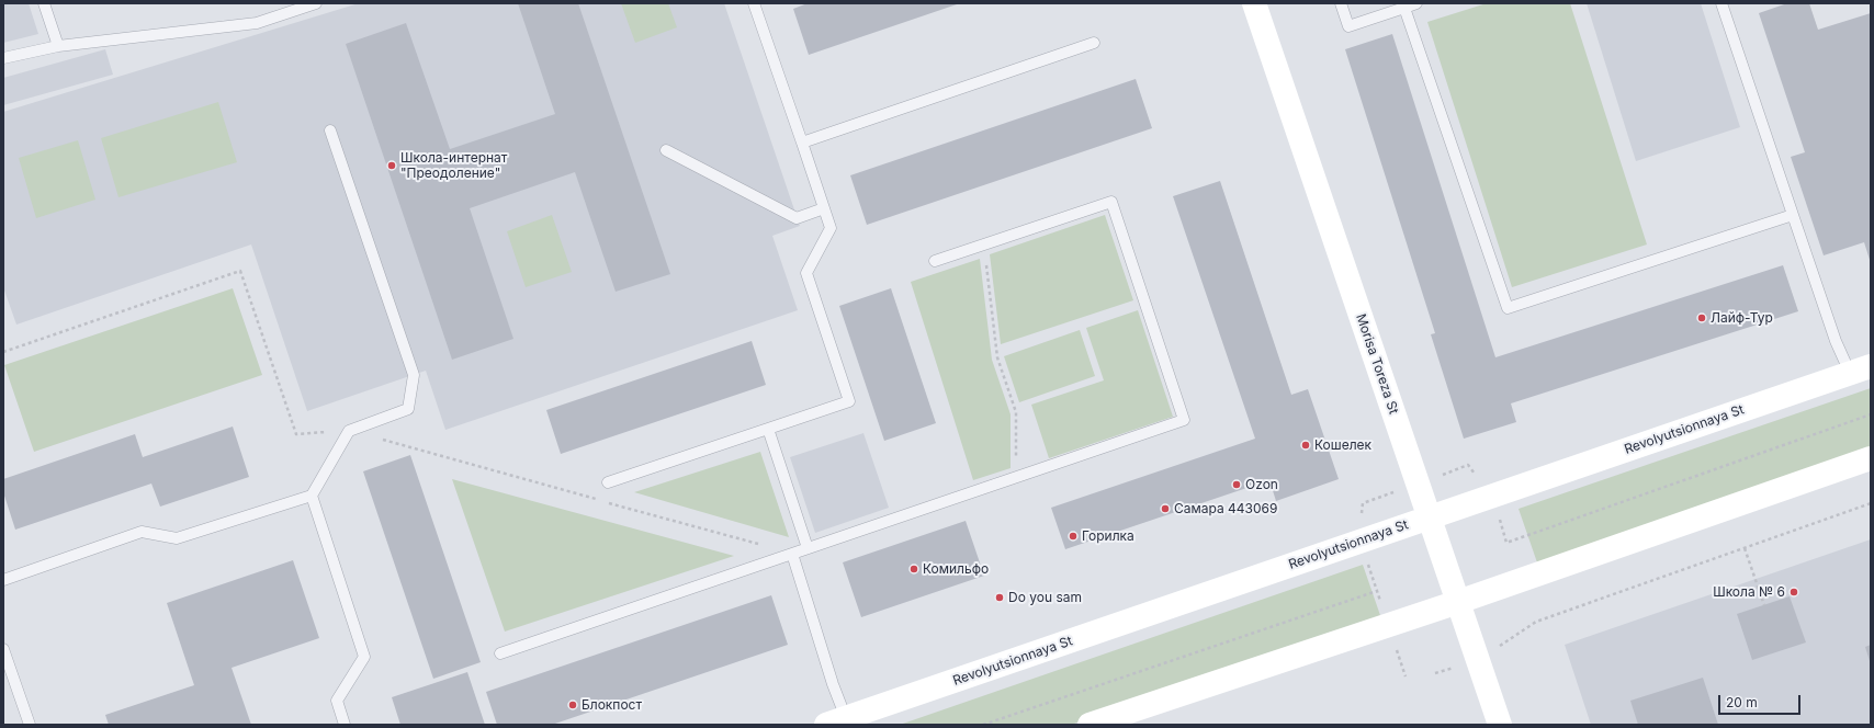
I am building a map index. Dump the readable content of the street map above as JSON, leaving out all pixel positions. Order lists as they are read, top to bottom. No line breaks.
{"streets":{"main road":["Morisa Toreza St","Revolyutsionnaya St"]},"crossings":[["Morisa Toreza St","Revolyutsionnaya St"]],"places":["Школа-интернат \"Преодоление\"","Лайф-Тур","Кошелек","Ozon","Самара 443069","Горилка","Комильфо","Школа № 6","Do you sam","Блокпост"],"scale_bar":"20 m"}
